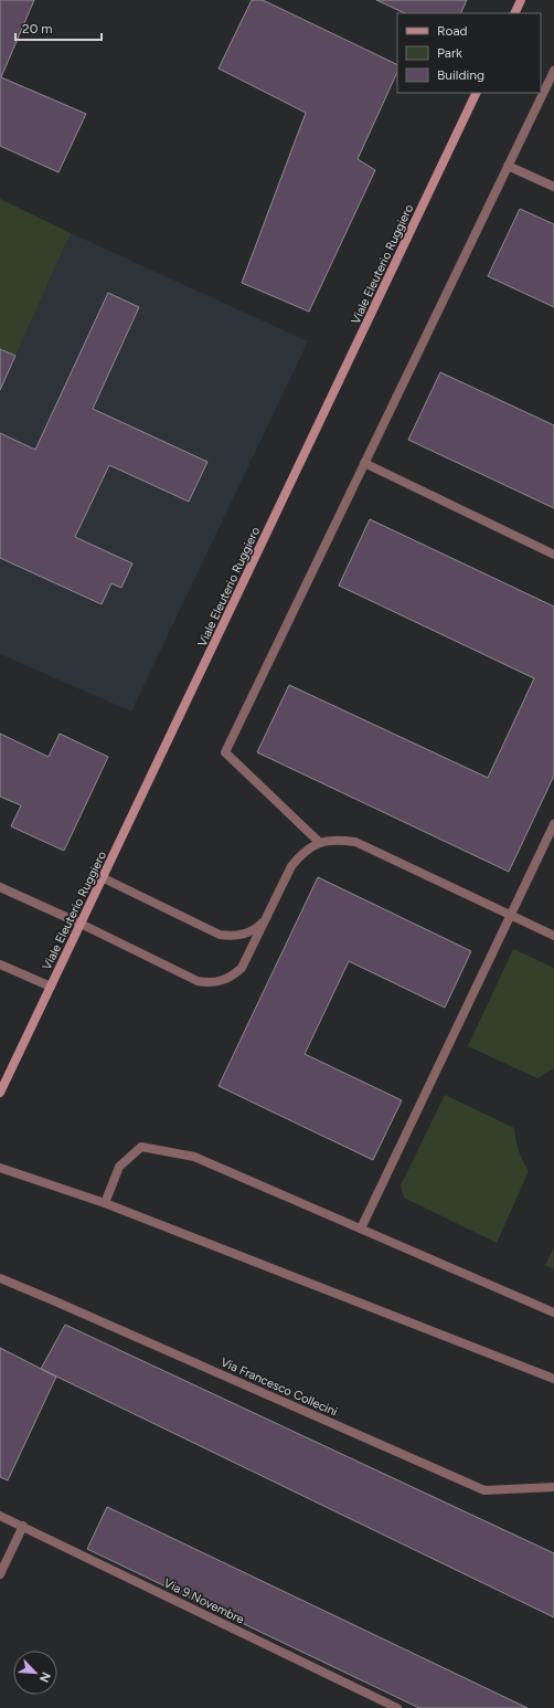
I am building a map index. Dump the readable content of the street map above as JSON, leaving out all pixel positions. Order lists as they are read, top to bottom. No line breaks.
{"streets":{"street":["Viale Eleuterio Ruggiero","Via Francesco Collecini","Via 9 Novembre"]},"legend":["Road","Park","Building"],"scale_bar":"20 m","north":"bottom right"}
